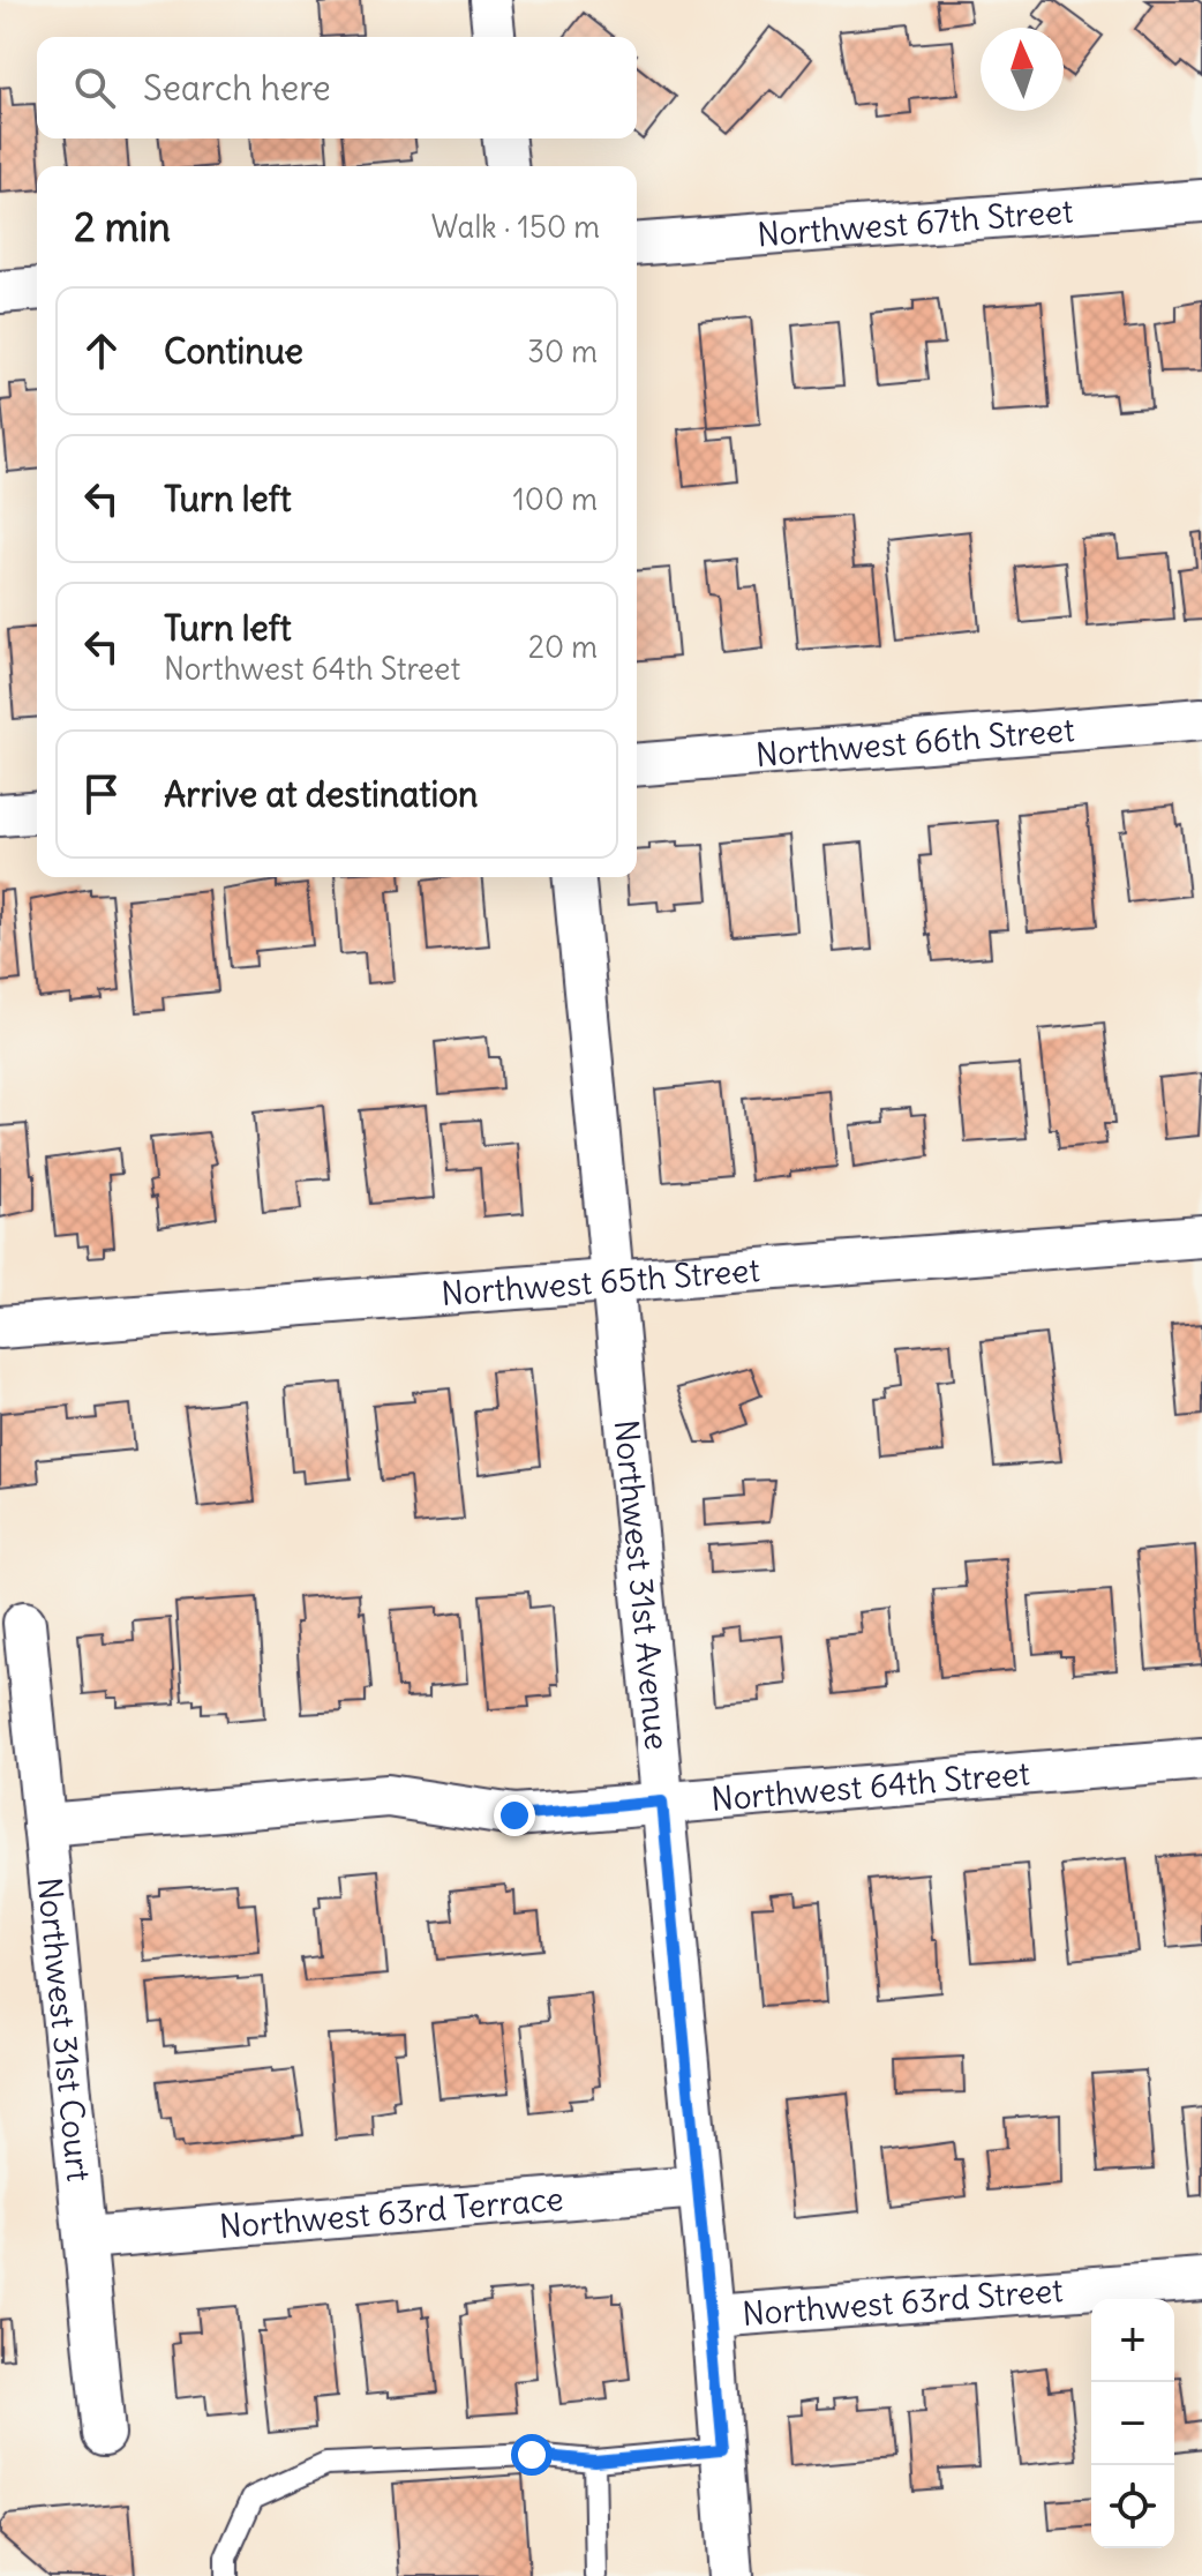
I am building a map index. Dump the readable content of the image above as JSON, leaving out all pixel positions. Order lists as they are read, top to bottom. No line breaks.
{"streets":{"street":["Northwest 67th Street","Northwest 66th Street","Northwest 65th Street","Northwest 31st Avenue","Northwest 64th Street","Northwest 31st Court","Northwest 63rd Terrace","Northwest 63rd Street"]},"crossings":[["Northwest 65th Street","Northwest 31st Avenue"],["Northwest 31st Avenue","Northwest 64th Street"],["Northwest 31st Avenue","Northwest 63rd Terrace"],["Northwest 31st Avenue","Northwest 63rd Street"],["Northwest 64th Street","Northwest 31st Court"],["Northwest 31st Court","Northwest 63rd Terrace"]],"north":"top","page":{"search":"Search here","heading":["2 min","Walk · 150 m"],"list":[["Continue","30 m"],["Turn left","100 m"],["Turn left","Northwest 64th Street","20 m"],"Arrive at destination"],"map_buttons":["+","−"]}}
